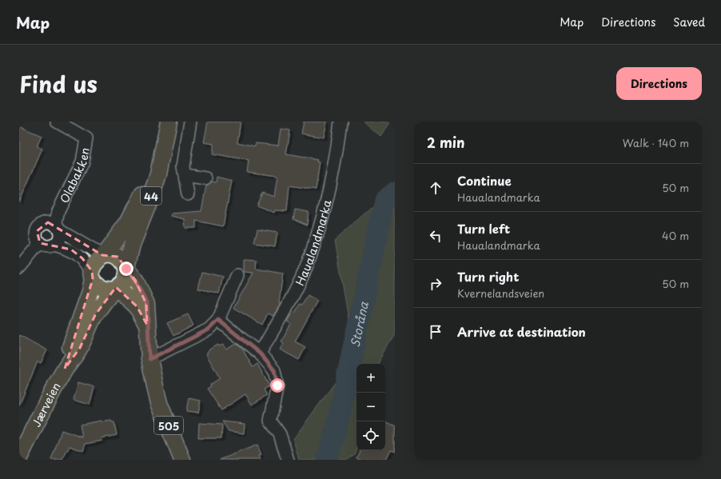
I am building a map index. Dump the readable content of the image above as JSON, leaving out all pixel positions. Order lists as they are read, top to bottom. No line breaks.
{"streets":{"main road":["44","Jærveien","505"],"street":["Olabakken","Haualandmarka"]},"crossings":[["44","Jærveien"],["44","505"],["Jærveien","505"]],"water":["Storåna"],"page":{"header":"Map","nav":["Map","Directions","Saved"],"title":"Find us","buttons":"Directions","heading":["2 min","Walk · 140 m"],"list":[["Continue","Haualandmarka","50 m"],["Turn left","Haualandmarka","40 m"],["Turn right","Kvernelandsveien","50 m"],"Arrive at destination"],"map_buttons":["+","−"]}}
